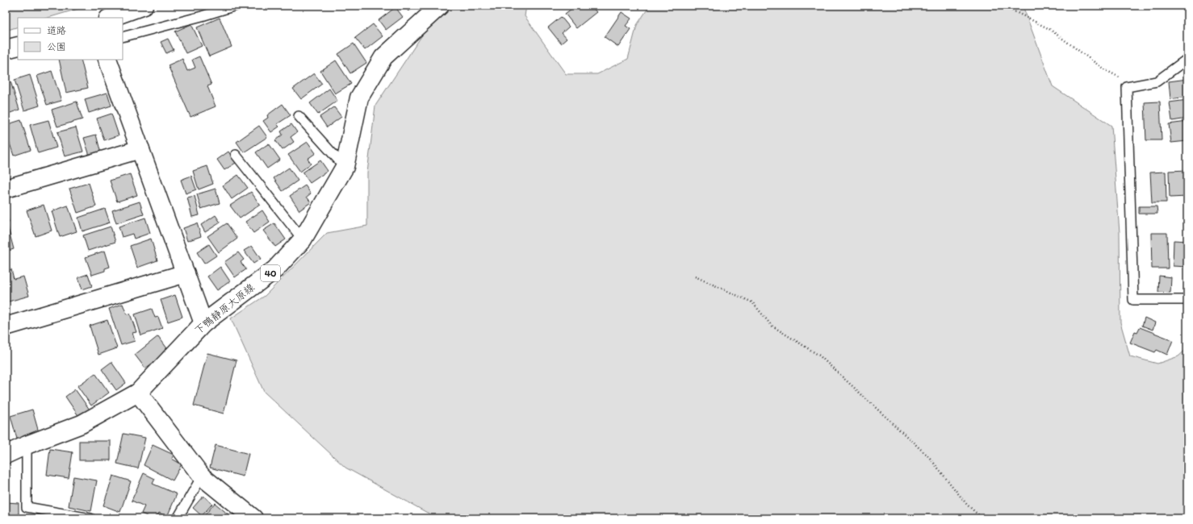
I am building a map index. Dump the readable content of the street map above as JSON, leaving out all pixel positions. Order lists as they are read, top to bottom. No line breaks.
{"streets":{"street":["40","下鴨静原大原線"]},"legend":["道路","公園"]}
